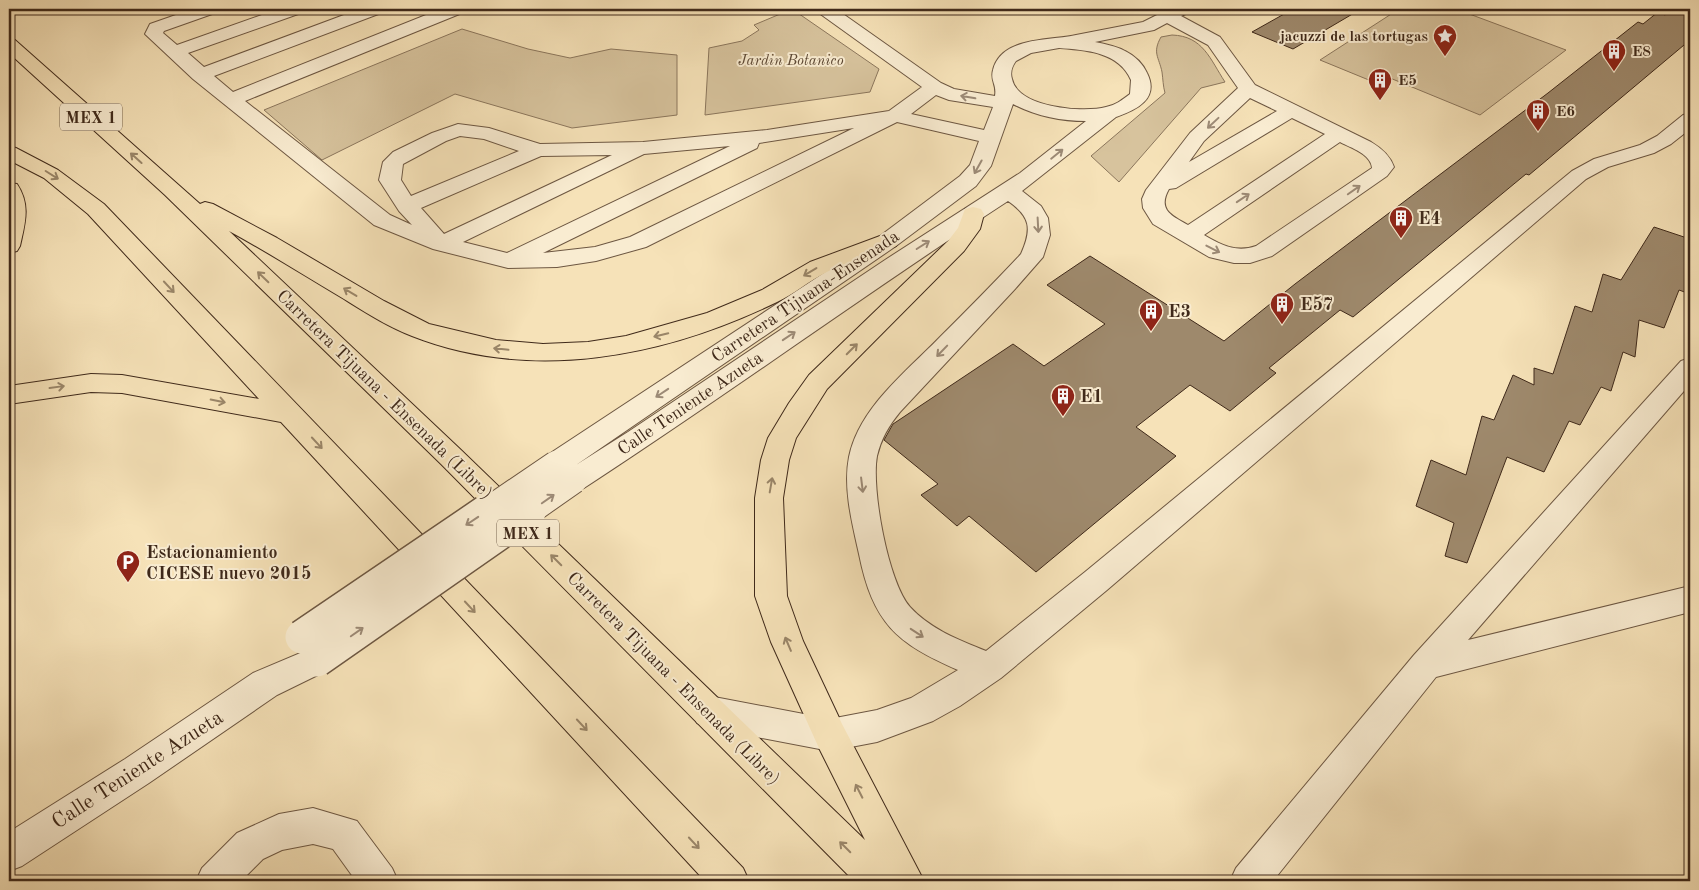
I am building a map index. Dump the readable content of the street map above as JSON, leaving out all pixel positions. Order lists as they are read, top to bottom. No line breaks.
{"streets":{"highway":["MEX 1","Carretera Tijuana - Ensenada (Libre)"],"street":["Carretera Tijuana-Ensenada","Calle Teniente Azueta"]},"crossings":[["Carretera Tijuana-Ensenada","Calle Teniente Azueta"]],"parks":["Jardin Botanico"],"places":{"place":["jacuzzi de las tortugas"],"building":["E8","E5","E6","E4","E57","E3","E1"],"parking":["Estacionamiento CICESE nuevo 2015"]}}
